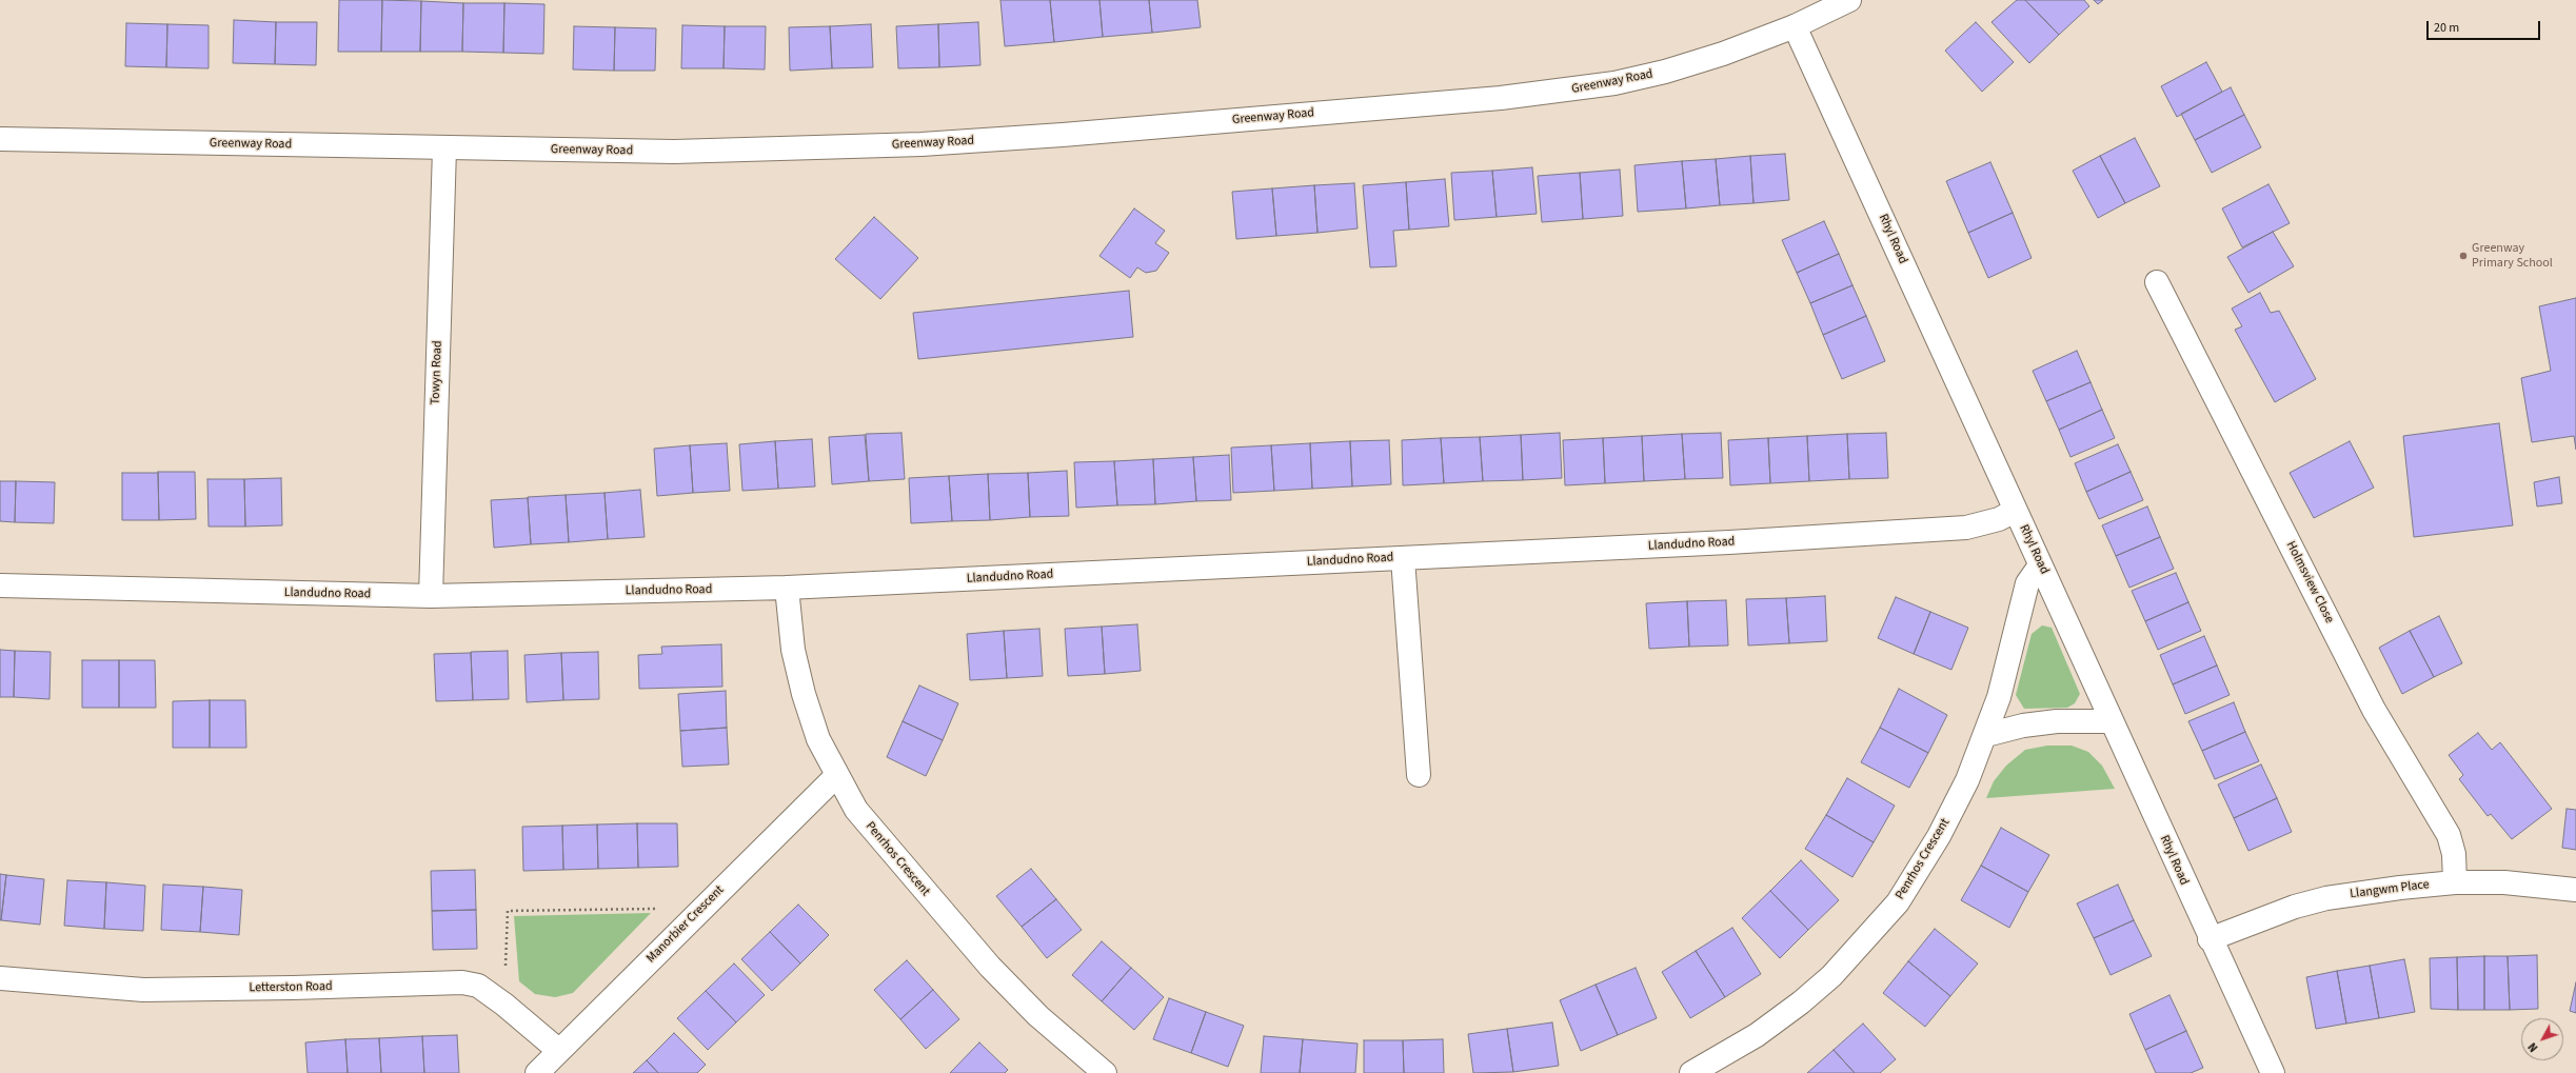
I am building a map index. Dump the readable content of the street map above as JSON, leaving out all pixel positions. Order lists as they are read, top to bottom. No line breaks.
{"streets":{"street":["Greenway Road","Rhyl Road","Towyn Road","Llandudno Road","Holmsview Close","Penrhos Crescent","Llangwm Place","Manorbier Crescent","Letterston Road"]},"crossings":[["Greenway Road","Rhyl Road"],["Greenway Road","Towyn Road"],["Rhyl Road","Llandudno Road"],["Rhyl Road","Penrhos Crescent"],["Rhyl Road","Llangwm Place"],["Towyn Road","Llandudno Road"],["Llandudno Road","Penrhos Crescent"],["Holmsview Close","Llangwm Place"],["Penrhos Crescent","Manorbier Crescent"],["Manorbier Crescent","Letterston Road"]],"places":["Greenway Primary School"],"scale_bar":"20 m","north":"bottom left"}
